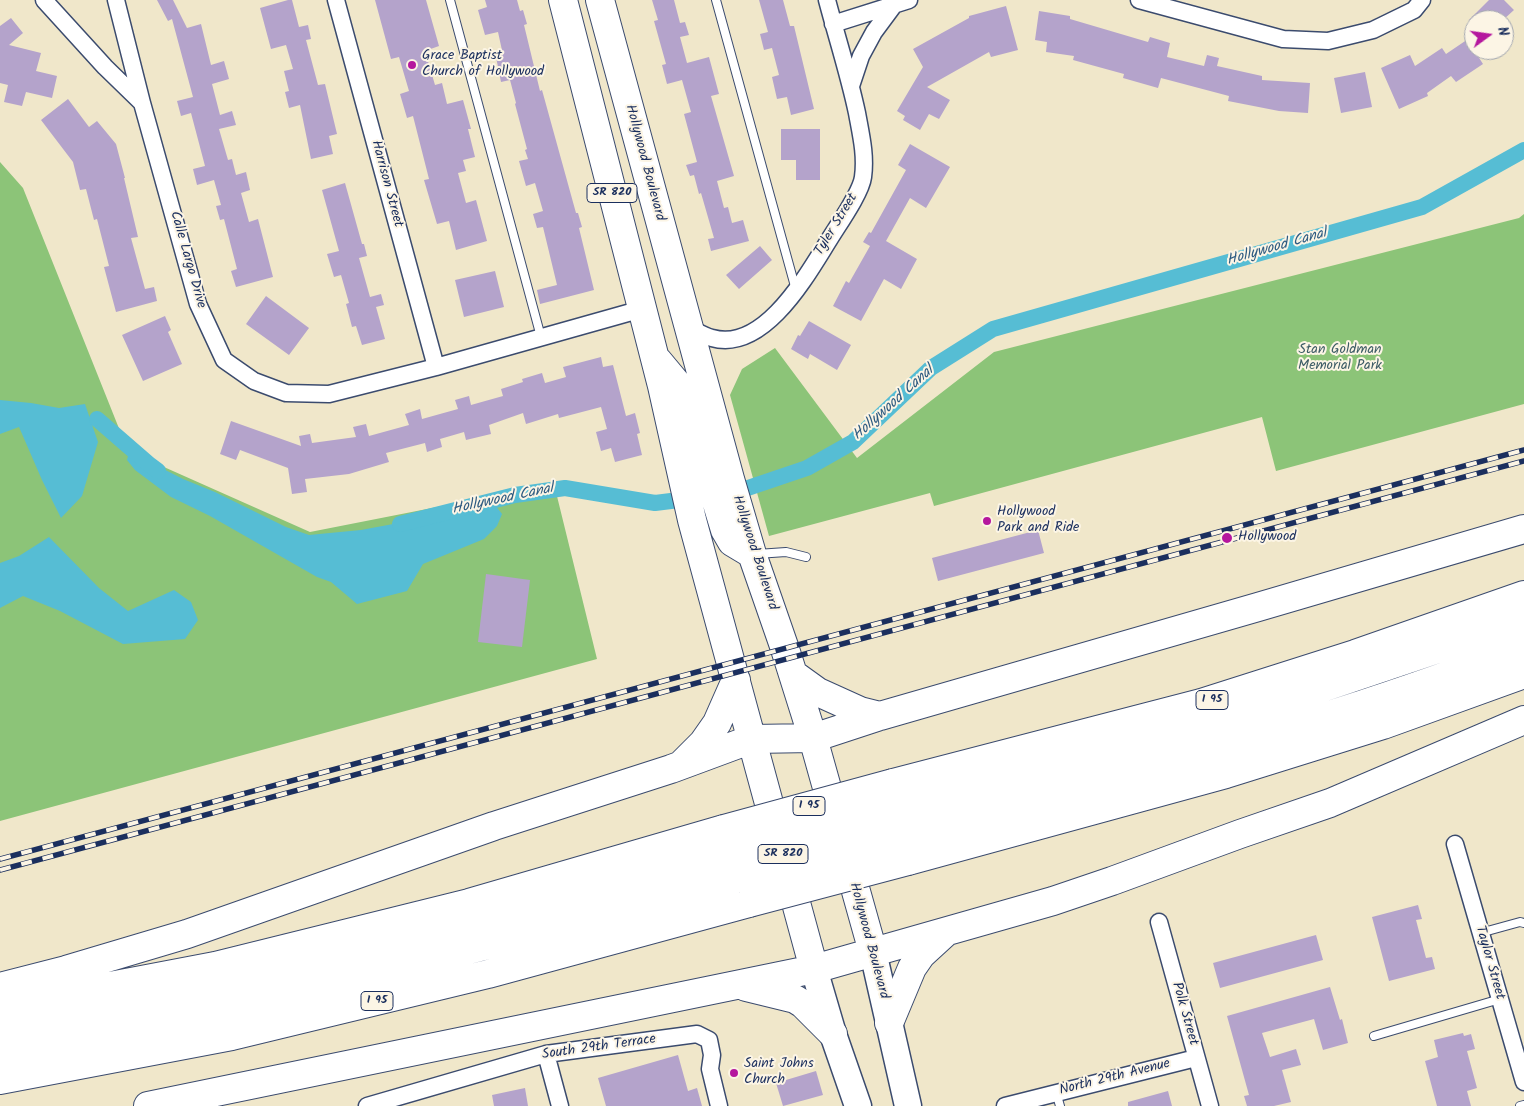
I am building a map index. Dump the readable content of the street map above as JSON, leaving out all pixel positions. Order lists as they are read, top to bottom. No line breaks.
{"streets":{"highway":["Hollywood Boulevard","SR 820","I 95"],"street":["Harrison Street","Tyler Street","Calle Largo Drive","Taylor Street","Polk Street","South 29th Terrace","North 29th Avenue"]},"crossings":[["Hollywood Boulevard","Tyler Street"],["Harrison Street","Calle Largo Drive"],["SR 820","Calle Largo Drive"],["Polk Street","North 29th Avenue"]],"water":["Hollywood Canal"],"parks":["Stan Goldman Memorial Park"],"places":["Grace Baptist Church of Hollywood","Hollywood Park and Ride","Hollywood","Saint Johns Church"],"north":"right"}
